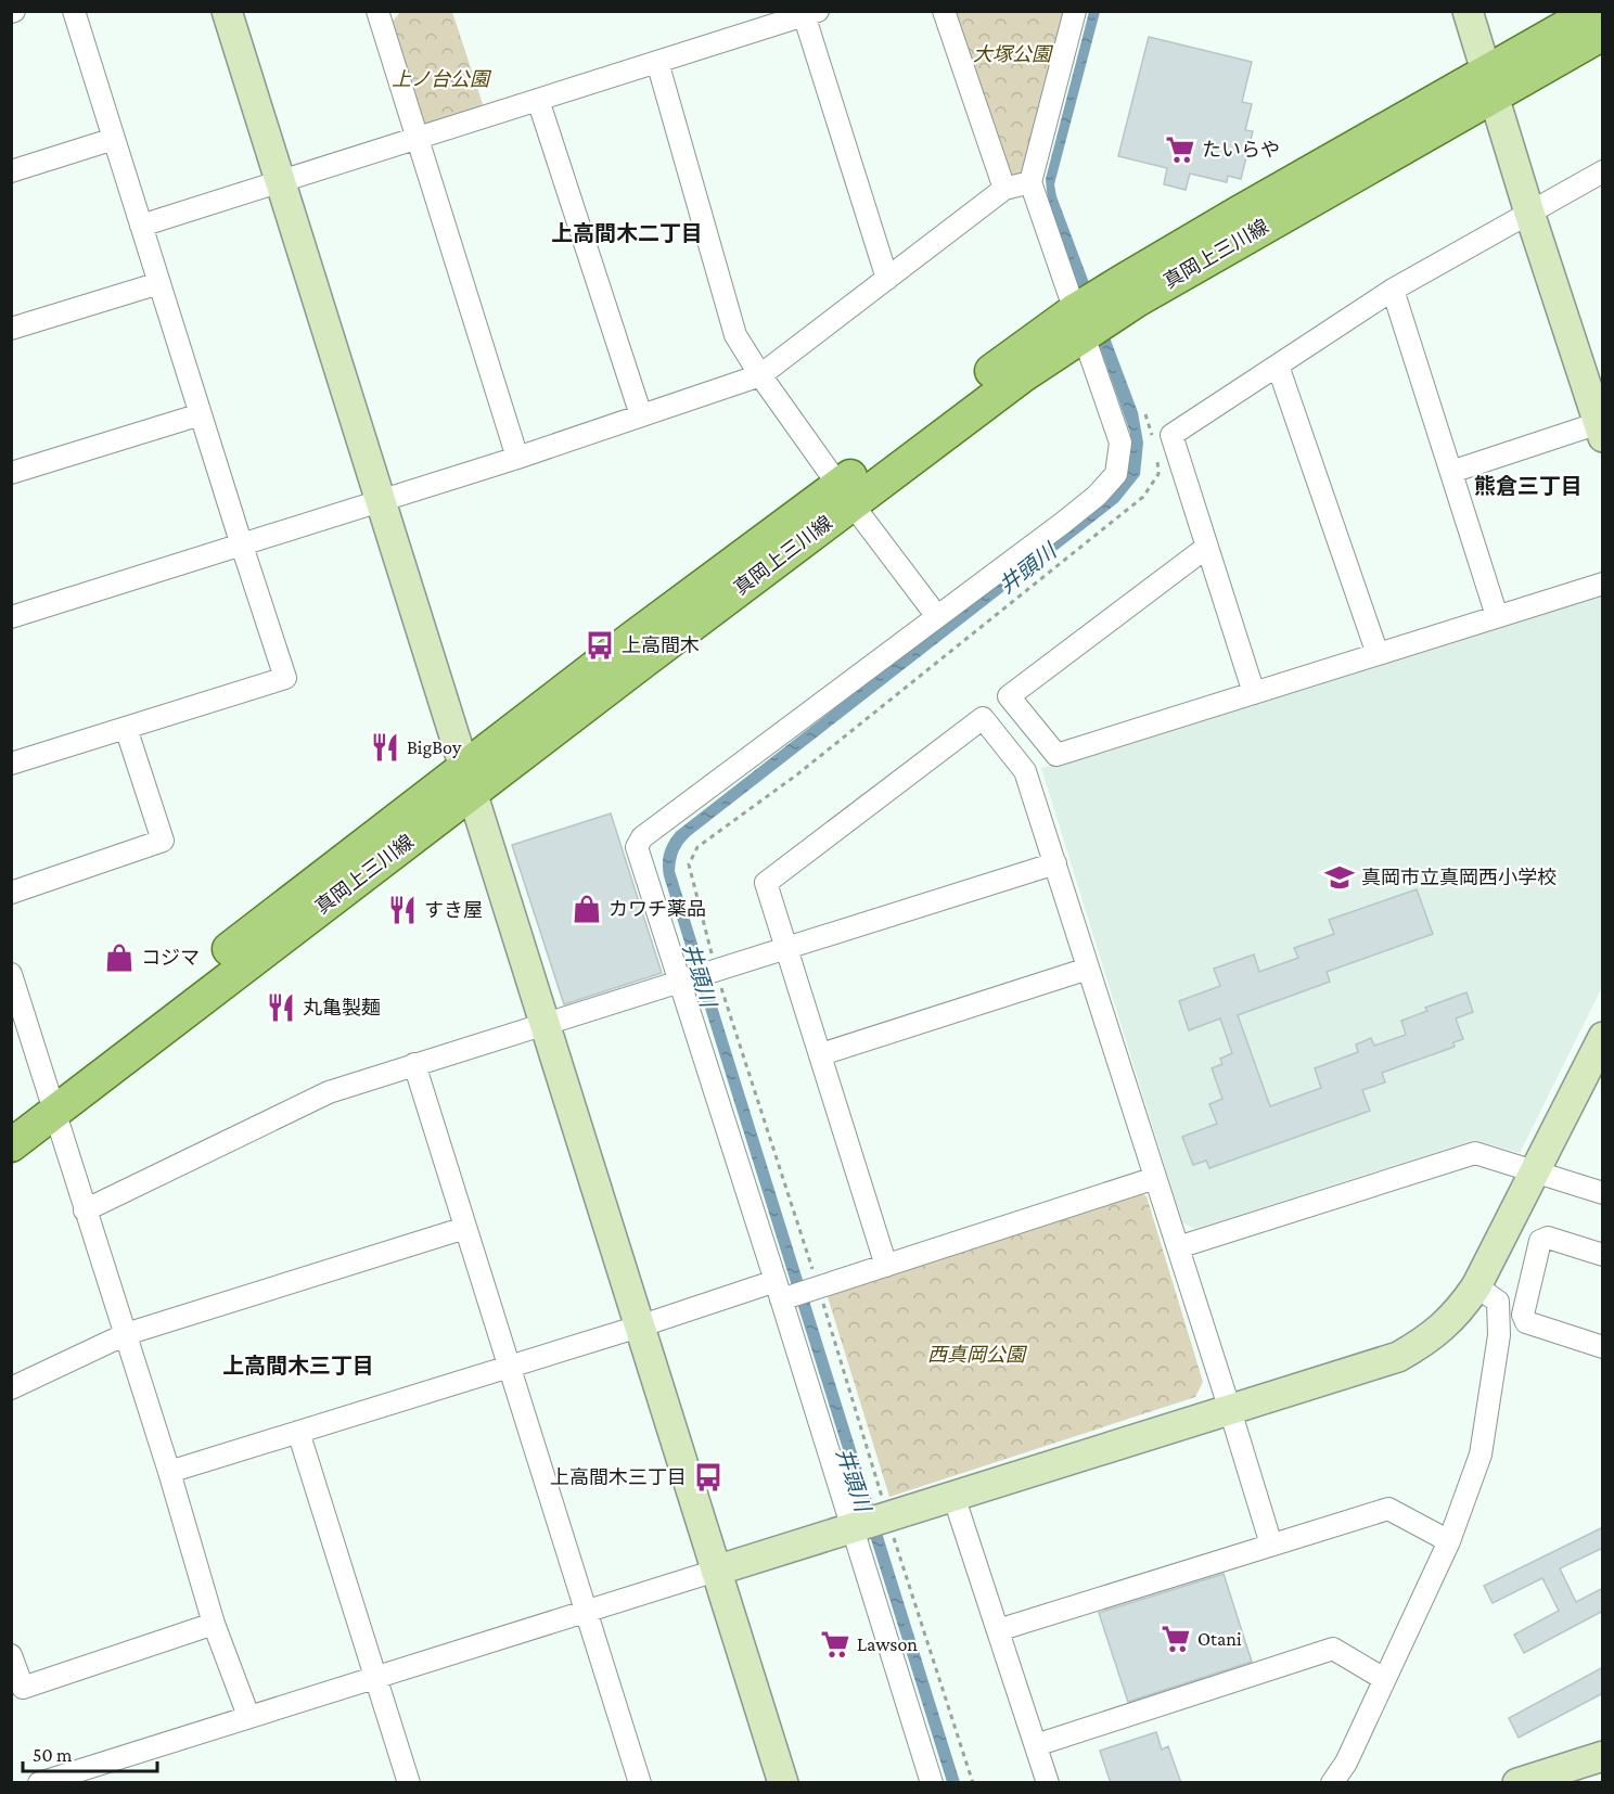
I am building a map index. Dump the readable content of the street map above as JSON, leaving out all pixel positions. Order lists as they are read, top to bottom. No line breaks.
{"streets":{"main road":["真岡上三川線"]},"districts":["上高間木二丁目","熊倉三丁目","上高間木三丁目"],"water":["井頭川"],"parks":["大塚公園","上ノ台公園","西真岡公園"],"places":{"supermarket":["たいらや","Otani","Lawson"],"bus stop":["上高間木","上高間木三丁目"],"restaurant":["BigBoy","すき屋","丸亀製麺"],"school or university":["真岡市立真岡西小学校"],"shop":["カワチ薬品","コジマ"]},"scale_bar":"50 m"}
